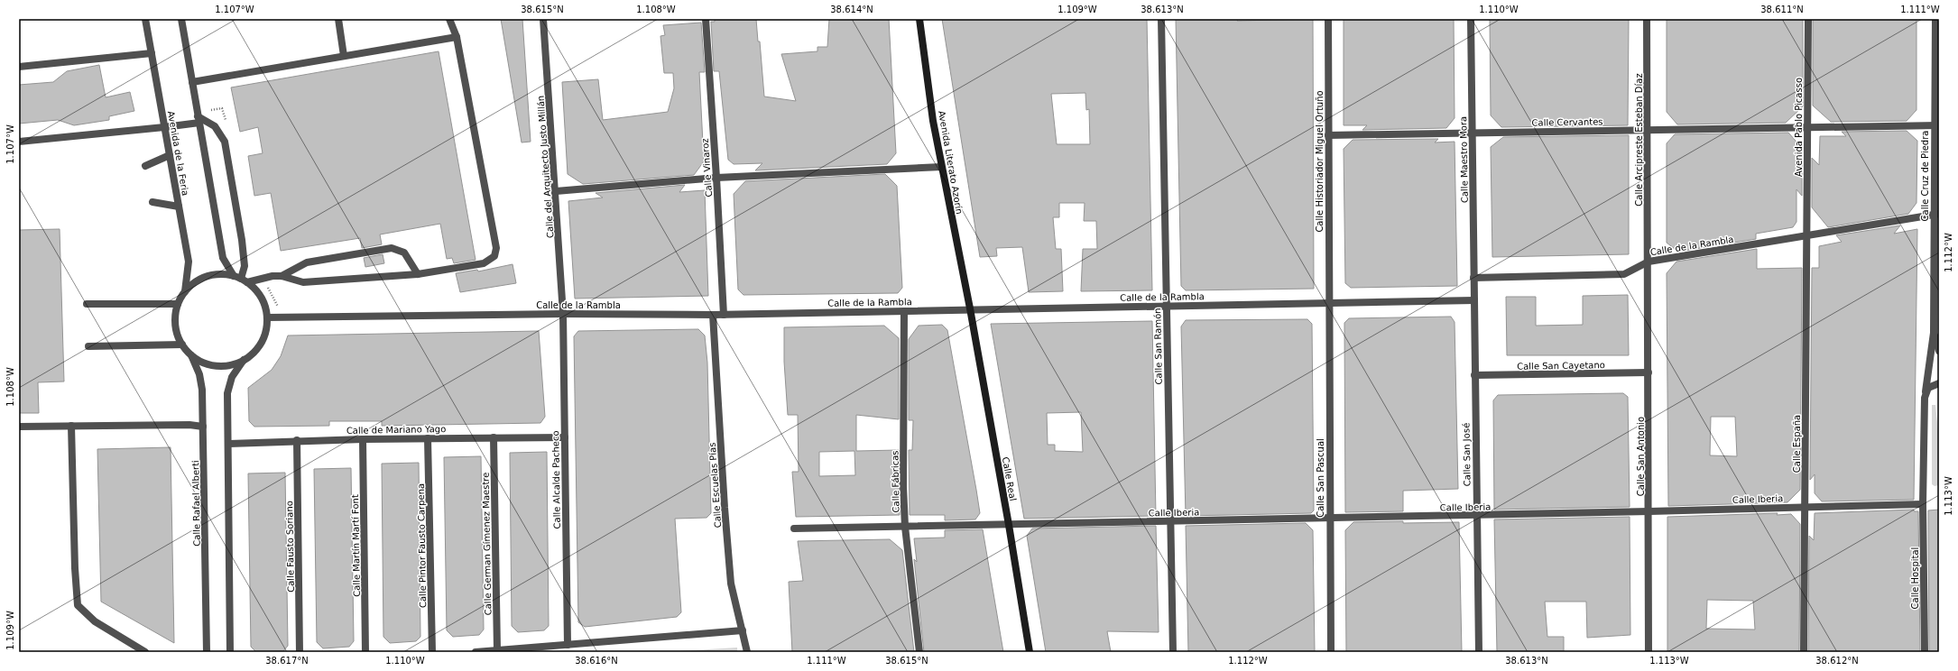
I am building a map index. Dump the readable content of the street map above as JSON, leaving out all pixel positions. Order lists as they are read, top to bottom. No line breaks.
{"streets":{"main road":["Avenida Literato Azorín","Calle Real"],"street":["Calle Cervantes","Avenida Pablo Picasso","Calle Arcipreste Esteban Díaz","Avenida de la Feria","Calle Maestro Mora","Calle Historiador Miguel Ortuño","Calle del Arquitecto Justo Millán","Calle Vinaroz","Calle Cruz de Piedra","Calle de la Rambla","Calle San Ramón","Calle San Cayetano","Calle de Mariano Yago","Calle España","Calle San José","Calle San Antonio","Calle San Pascual","Calle Alcalde Pacheco","Calle Fábricas","Calle Escuelas Pías","Calle Iberia","Calle Rafael Alberti","Calle German Gímenez Maestre","Calle Martín Martí Font","Calle Pintor Fausto Carpena","Calle Fausto Soriano","Calle Hospital"]},"crossings":[["Calle Cervantes","Avenida Pablo Picasso"],["Calle Cervantes","Calle Arcipreste Esteban Díaz"],["Calle Cervantes","Calle Maestro Mora"],["Calle Cervantes","Calle Historiador Miguel Ortuño"],["Calle Cervantes","Calle Cruz de Piedra"],["Avenida Pablo Picasso","Calle de la Rambla"],["Avenida Pablo Picasso","Calle España"],["Calle Arcipreste Esteban Díaz","Calle de la Rambla"],["Calle Arcipreste Esteban Díaz","Calle San Antonio"],["Avenida de la Feria","Calle de la Rambla"],["Avenida de la Feria","Calle Rafael Alberti"],["Calle Maestro Mora","Calle de la Rambla"],["Calle Maestro Mora","Calle San José"],["Calle Historiador Miguel Ortuño","Calle de la Rambla"],["Calle Historiador Miguel Ortuño","Calle San Pascual"],["Avenida Literato Azorín","Calle de la Rambla"],["Avenida Literato Azorín","Calle Real"],["Calle del Arquitecto Justo Millán","Calle de la Rambla"],["Calle del Arquitecto Justo Millán","Calle Alcalde Pacheco"],["Calle Vinaroz","Calle de la Rambla"],["Calle Cruz de Piedra","Calle de la Rambla"],["Calle Cruz de Piedra","Calle Iberia"],["Calle Cruz de Piedra","Calle Hospital"],["Calle de la Rambla","Calle San Ramón"],["Calle de la Rambla","Calle España"],["Calle de la Rambla","Calle San José"],["Calle de la Rambla","Calle San Antonio"],["Calle de la Rambla","Calle San Pascual"],["Calle de la Rambla","Calle Real"],["Calle de la Rambla","Calle Alcalde Pacheco"],["Calle de la Rambla","Calle Fábricas"],["Calle de la Rambla","Calle Escuelas Pías"],["Calle de la Rambla","Calle Rafael Alberti"],["Calle San Ramón","Calle Iberia"],["Calle San Cayetano","Calle San José"],["Calle San Cayetano","Calle San Antonio"],["Calle de Mariano Yago","Calle Alcalde Pacheco"],["Calle de Mariano Yago","Calle German Gímenez Maestre"],["Calle de Mariano Yago","Calle Martín Martí Font"],["Calle de Mariano Yago","Calle Pintor Fausto Carpena"],["Calle de Mariano Yago","Calle Fausto Soriano"],["Calle España","Calle Iberia"],["Calle San José","Calle Iberia"],["Calle San Antonio","Calle Iberia"],["Calle San Pascual","Calle Iberia"],["Calle Real","Calle Iberia"],["Calle Fábricas","Calle Iberia"],["Calle Iberia","Calle Hospital"]],"coordinates":["1.107°W","38.615°N","1.108°W","38.614°N","1.109°W","38.613°N","1.110°W","38.611°N","1.111°W","1.112°W","1.113°W","38.617°N","38.616°N","38.612°N"]}
